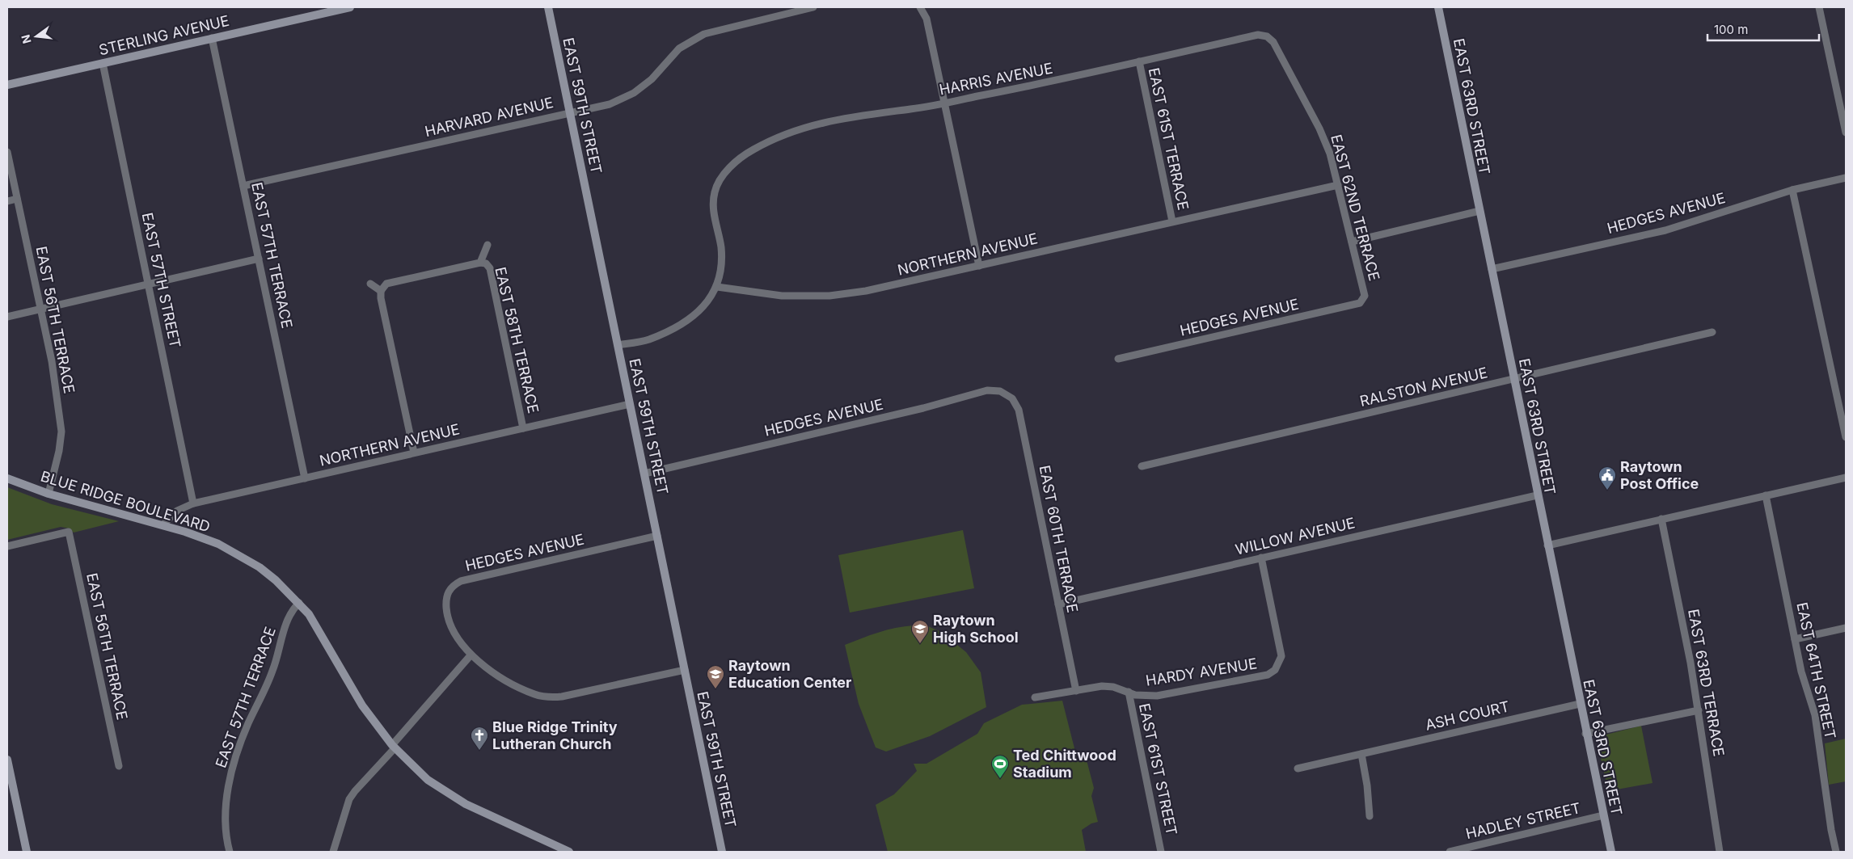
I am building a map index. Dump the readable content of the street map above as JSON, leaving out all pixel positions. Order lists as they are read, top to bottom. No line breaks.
{"streets":{"street":["STERLING AVENUE","HARRIS AVENUE","EAST 59TH STREET","EAST 63RD STREET","HARVARD AVENUE","EAST 61ST TERRACE","EAST 62ND TERRACE","HEDGES AVENUE","NORTHERN AVENUE","EAST 57TH TERRACE","EAST 57TH STREET","EAST 56TH TERRACE","EAST 58TH TERRACE","RALSTON AVENUE","BLUE RIDGE BOULEVARD","WILLOW AVENUE","EAST 60TH TERRACE","EAST 64TH STREET","HARDY AVENUE","EAST 63RD TERRACE","ASH COURT","EAST 61ST STREET","HADLEY STREET"]},"crossings":[["STERLING AVENUE","EAST 57TH TERRACE"],["STERLING AVENUE","EAST 57TH STREET"],["HARRIS AVENUE","EAST 61ST TERRACE"],["HARRIS AVENUE","EAST 62ND TERRACE"],["HARRIS AVENUE","NORTHERN AVENUE"],["EAST 59TH STREET","HARVARD AVENUE"],["EAST 59TH STREET","HEDGES AVENUE"],["EAST 59TH STREET","NORTHERN AVENUE"],["EAST 63RD STREET","HEDGES AVENUE"],["EAST 63RD STREET","RALSTON AVENUE"],["EAST 63RD STREET","WILLOW AVENUE"],["EAST 63RD STREET","ASH COURT"],["EAST 63RD STREET","HADLEY STREET"],["HARVARD AVENUE","EAST 57TH TERRACE"],["EAST 61ST TERRACE","NORTHERN AVENUE"],["EAST 62ND TERRACE","HEDGES AVENUE"],["EAST 62ND TERRACE","NORTHERN AVENUE"],["HEDGES AVENUE","EAST 60TH TERRACE"],["NORTHERN AVENUE","EAST 57TH TERRACE"],["NORTHERN AVENUE","EAST 57TH STREET"],["NORTHERN AVENUE","EAST 58TH TERRACE"],["NORTHERN AVENUE","BLUE RIDGE BOULEVARD"],["EAST 57TH TERRACE","BLUE RIDGE BOULEVARD"],["EAST 56TH TERRACE","BLUE RIDGE BOULEVARD"],["WILLOW AVENUE","EAST 60TH TERRACE"],["WILLOW AVENUE","HARDY AVENUE"],["EAST 60TH TERRACE","HARDY AVENUE"],["HARDY AVENUE","EAST 61ST STREET"]],"places":{"public building":["Raytown Post Office"],"school or university":["Raytown High School","Raytown Education Center"],"church":["Blue Ridge Trinity Lutheran Church"],"sports":["Ted Chittwood Stadium"]},"scale_bar":"100 m","north":"left"}
